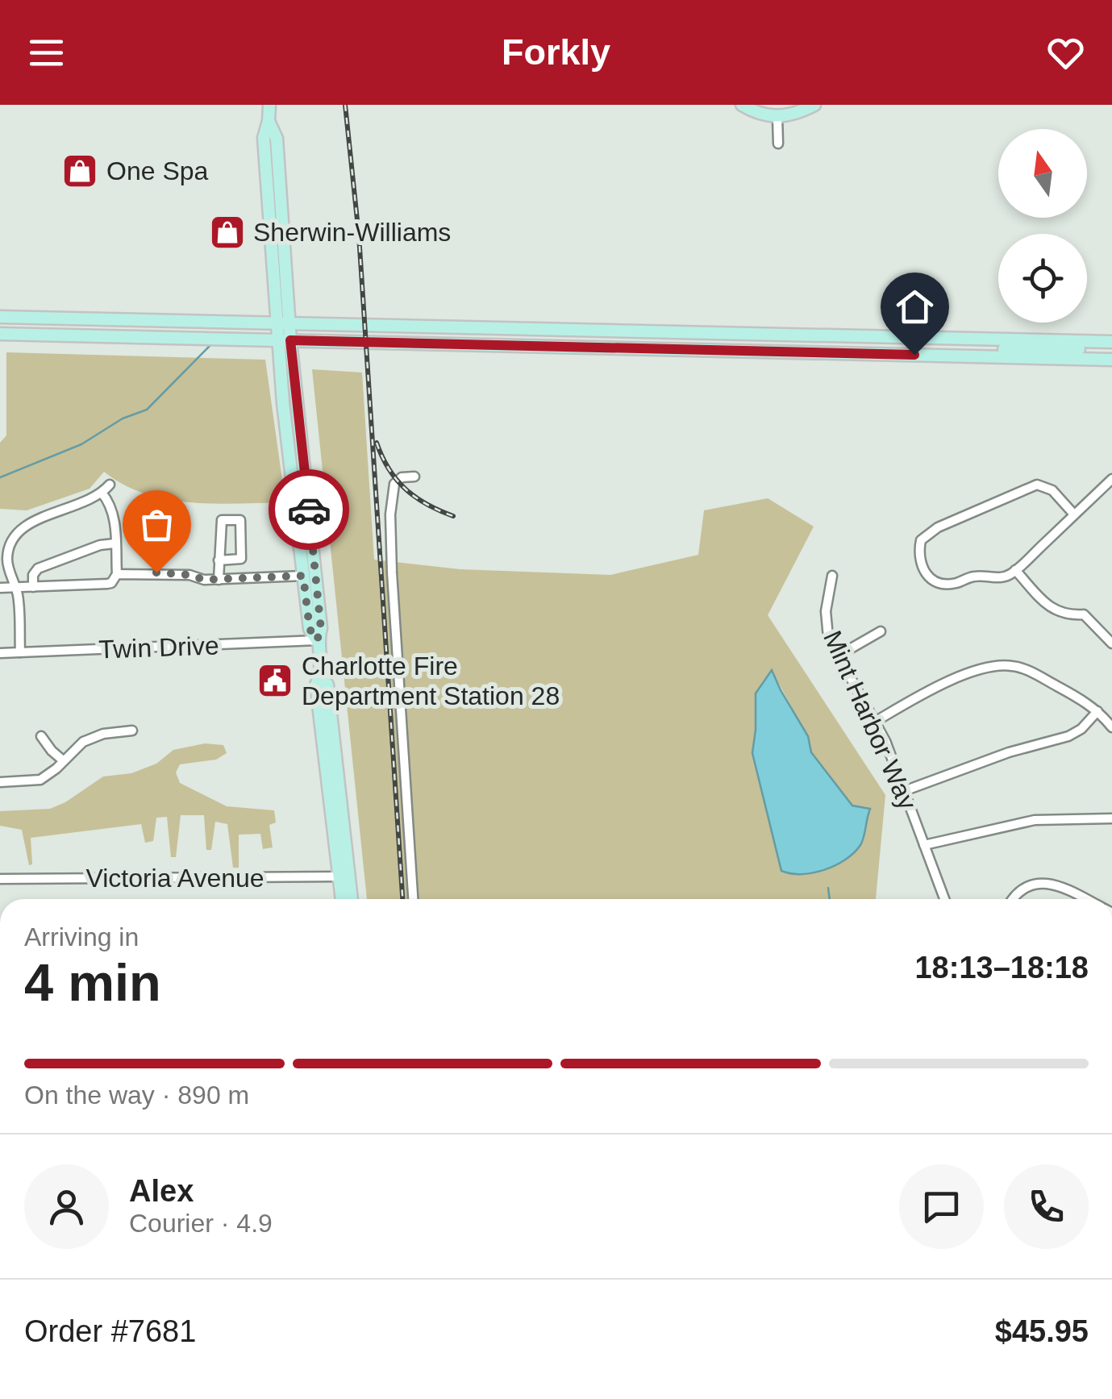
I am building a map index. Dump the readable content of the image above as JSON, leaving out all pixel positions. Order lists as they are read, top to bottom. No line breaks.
{"streets":{"street":["Twin Drive","Mint Harbor Way","Victoria Avenue"]},"places":{"shop":["One Spa","Sherwin-Williams"],"public building":["Charlotte Fire Department Station 28"]},"north":"top","page":{"header":"Forkly","heading":["4 min","Arriving in","18:13–18:18"],"panel":["Alex","Courier · 4.9","Order #7681","$45.95"],"bar":"On the way · 890 m"}}
